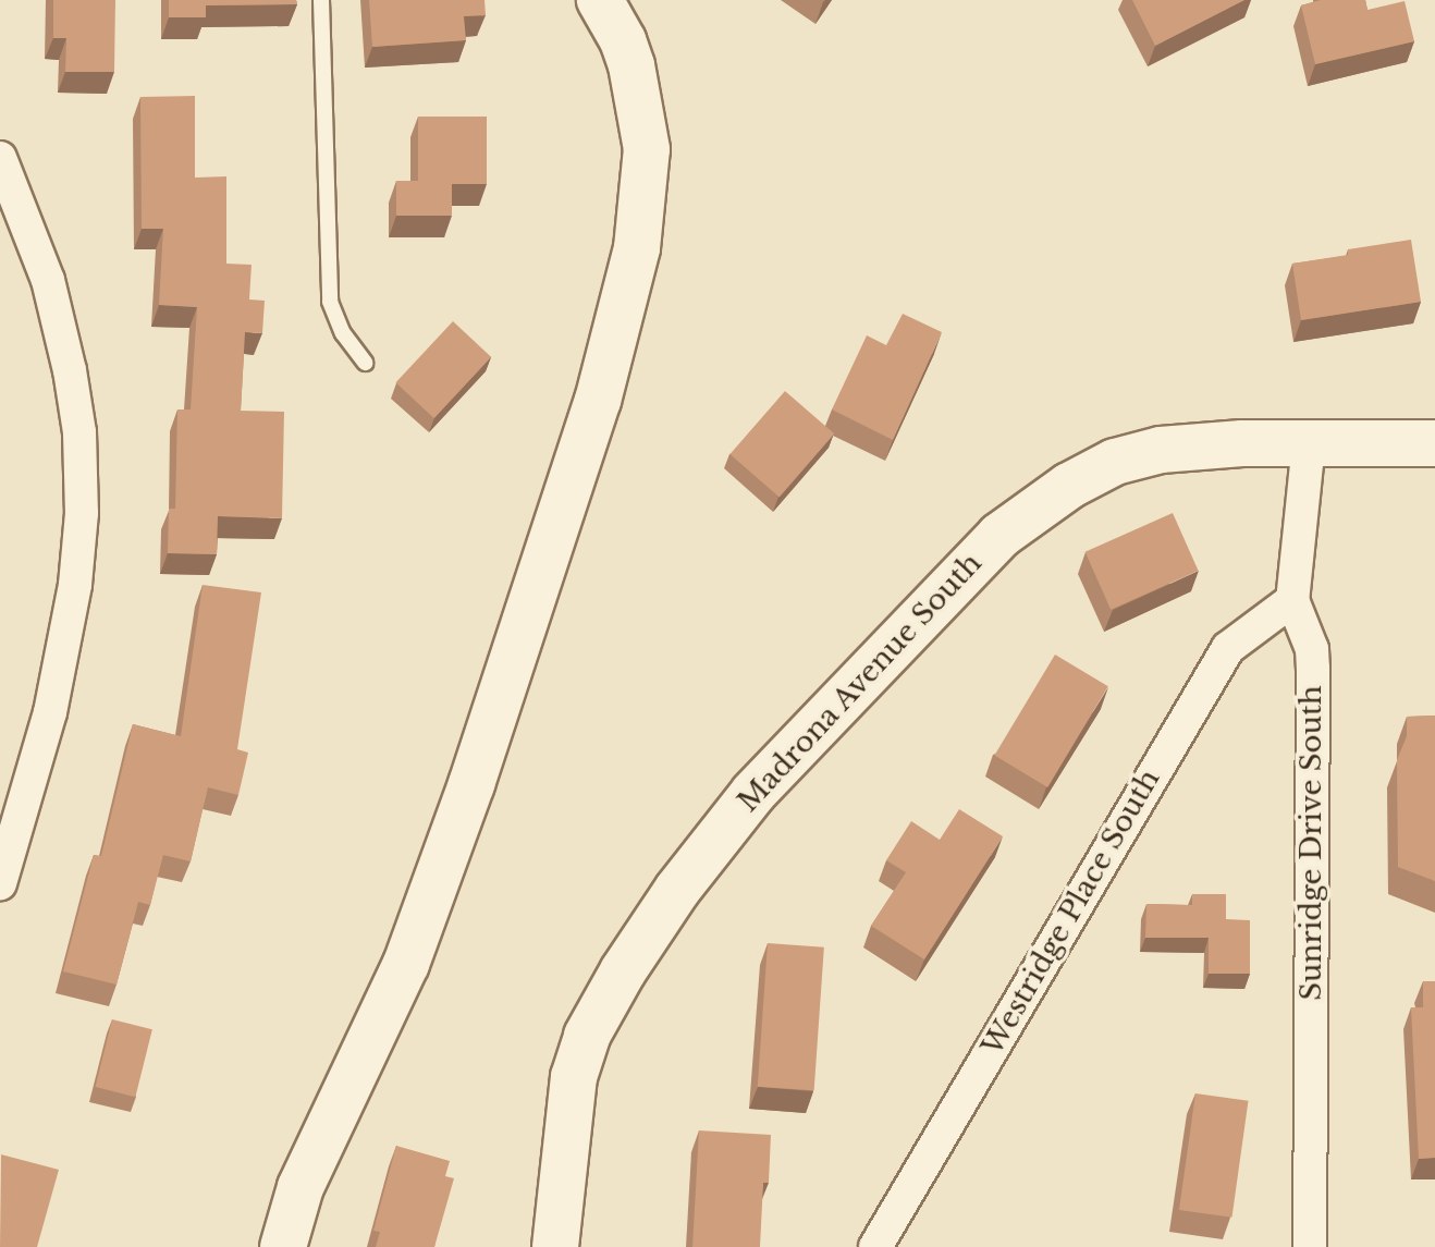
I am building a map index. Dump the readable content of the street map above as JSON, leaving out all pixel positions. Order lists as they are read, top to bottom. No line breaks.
{"streets":{"main road":["Madrona Avenue South"],"street":["Sunridge Drive South","Westridge Place South"]},"crossings":[["Madrona Avenue South","Sunridge Drive South"],["Sunridge Drive South","Westridge Place South"]]}
